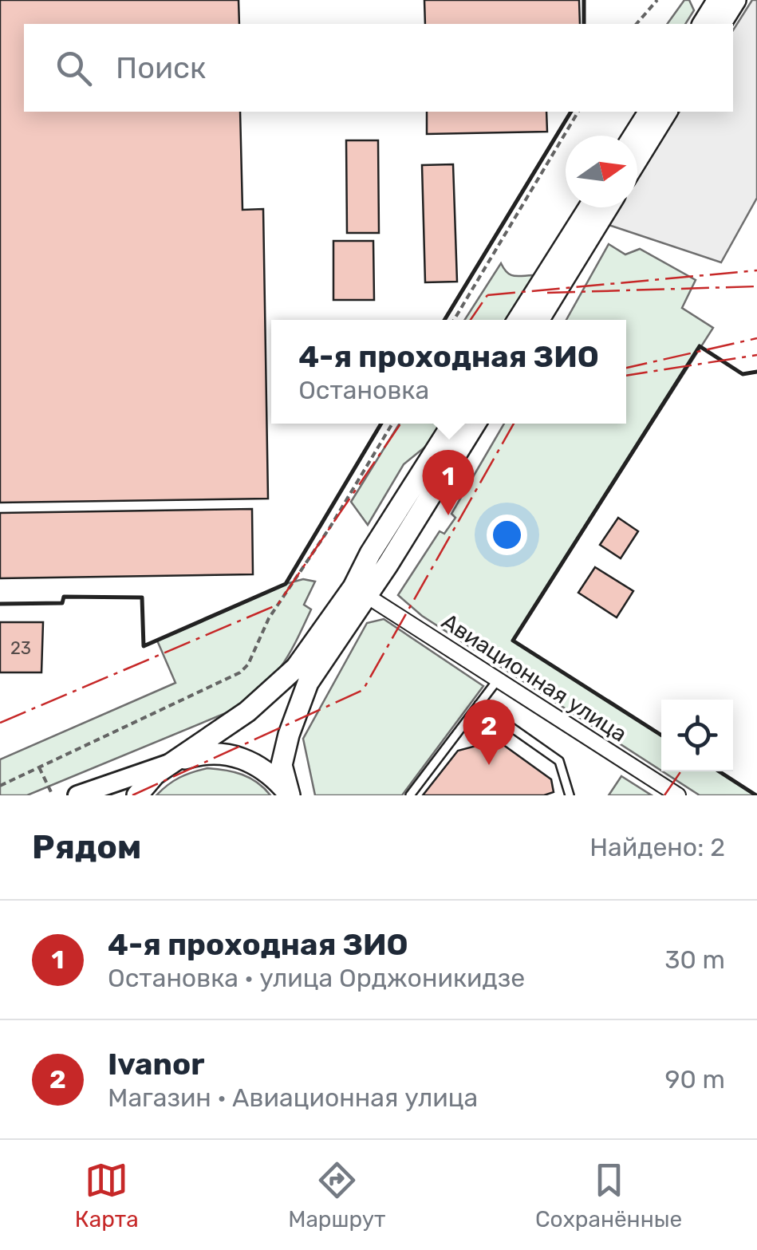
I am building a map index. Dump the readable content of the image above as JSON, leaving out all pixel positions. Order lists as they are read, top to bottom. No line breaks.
{"streets":{"street":["Авиационная улица"]},"house_numbers":["23"],"north":"right","page":{"search":"Поиск","popup":["4-я проходная ЗИО","Остановка"],"pins":["1","2"],"heading":["Рядом","Найдено: 2"],"list":[{"mark":"1","name":"4-я проходная ЗИО","note":"Остановка · улица Орджоникидзе","value":"30 m"},{"mark":"2","name":"Ivanor","note":"Магазин · Авиационная улица","value":"90 m"}],"nav":["Карта","Маршрут","Сохранённые"]}}
